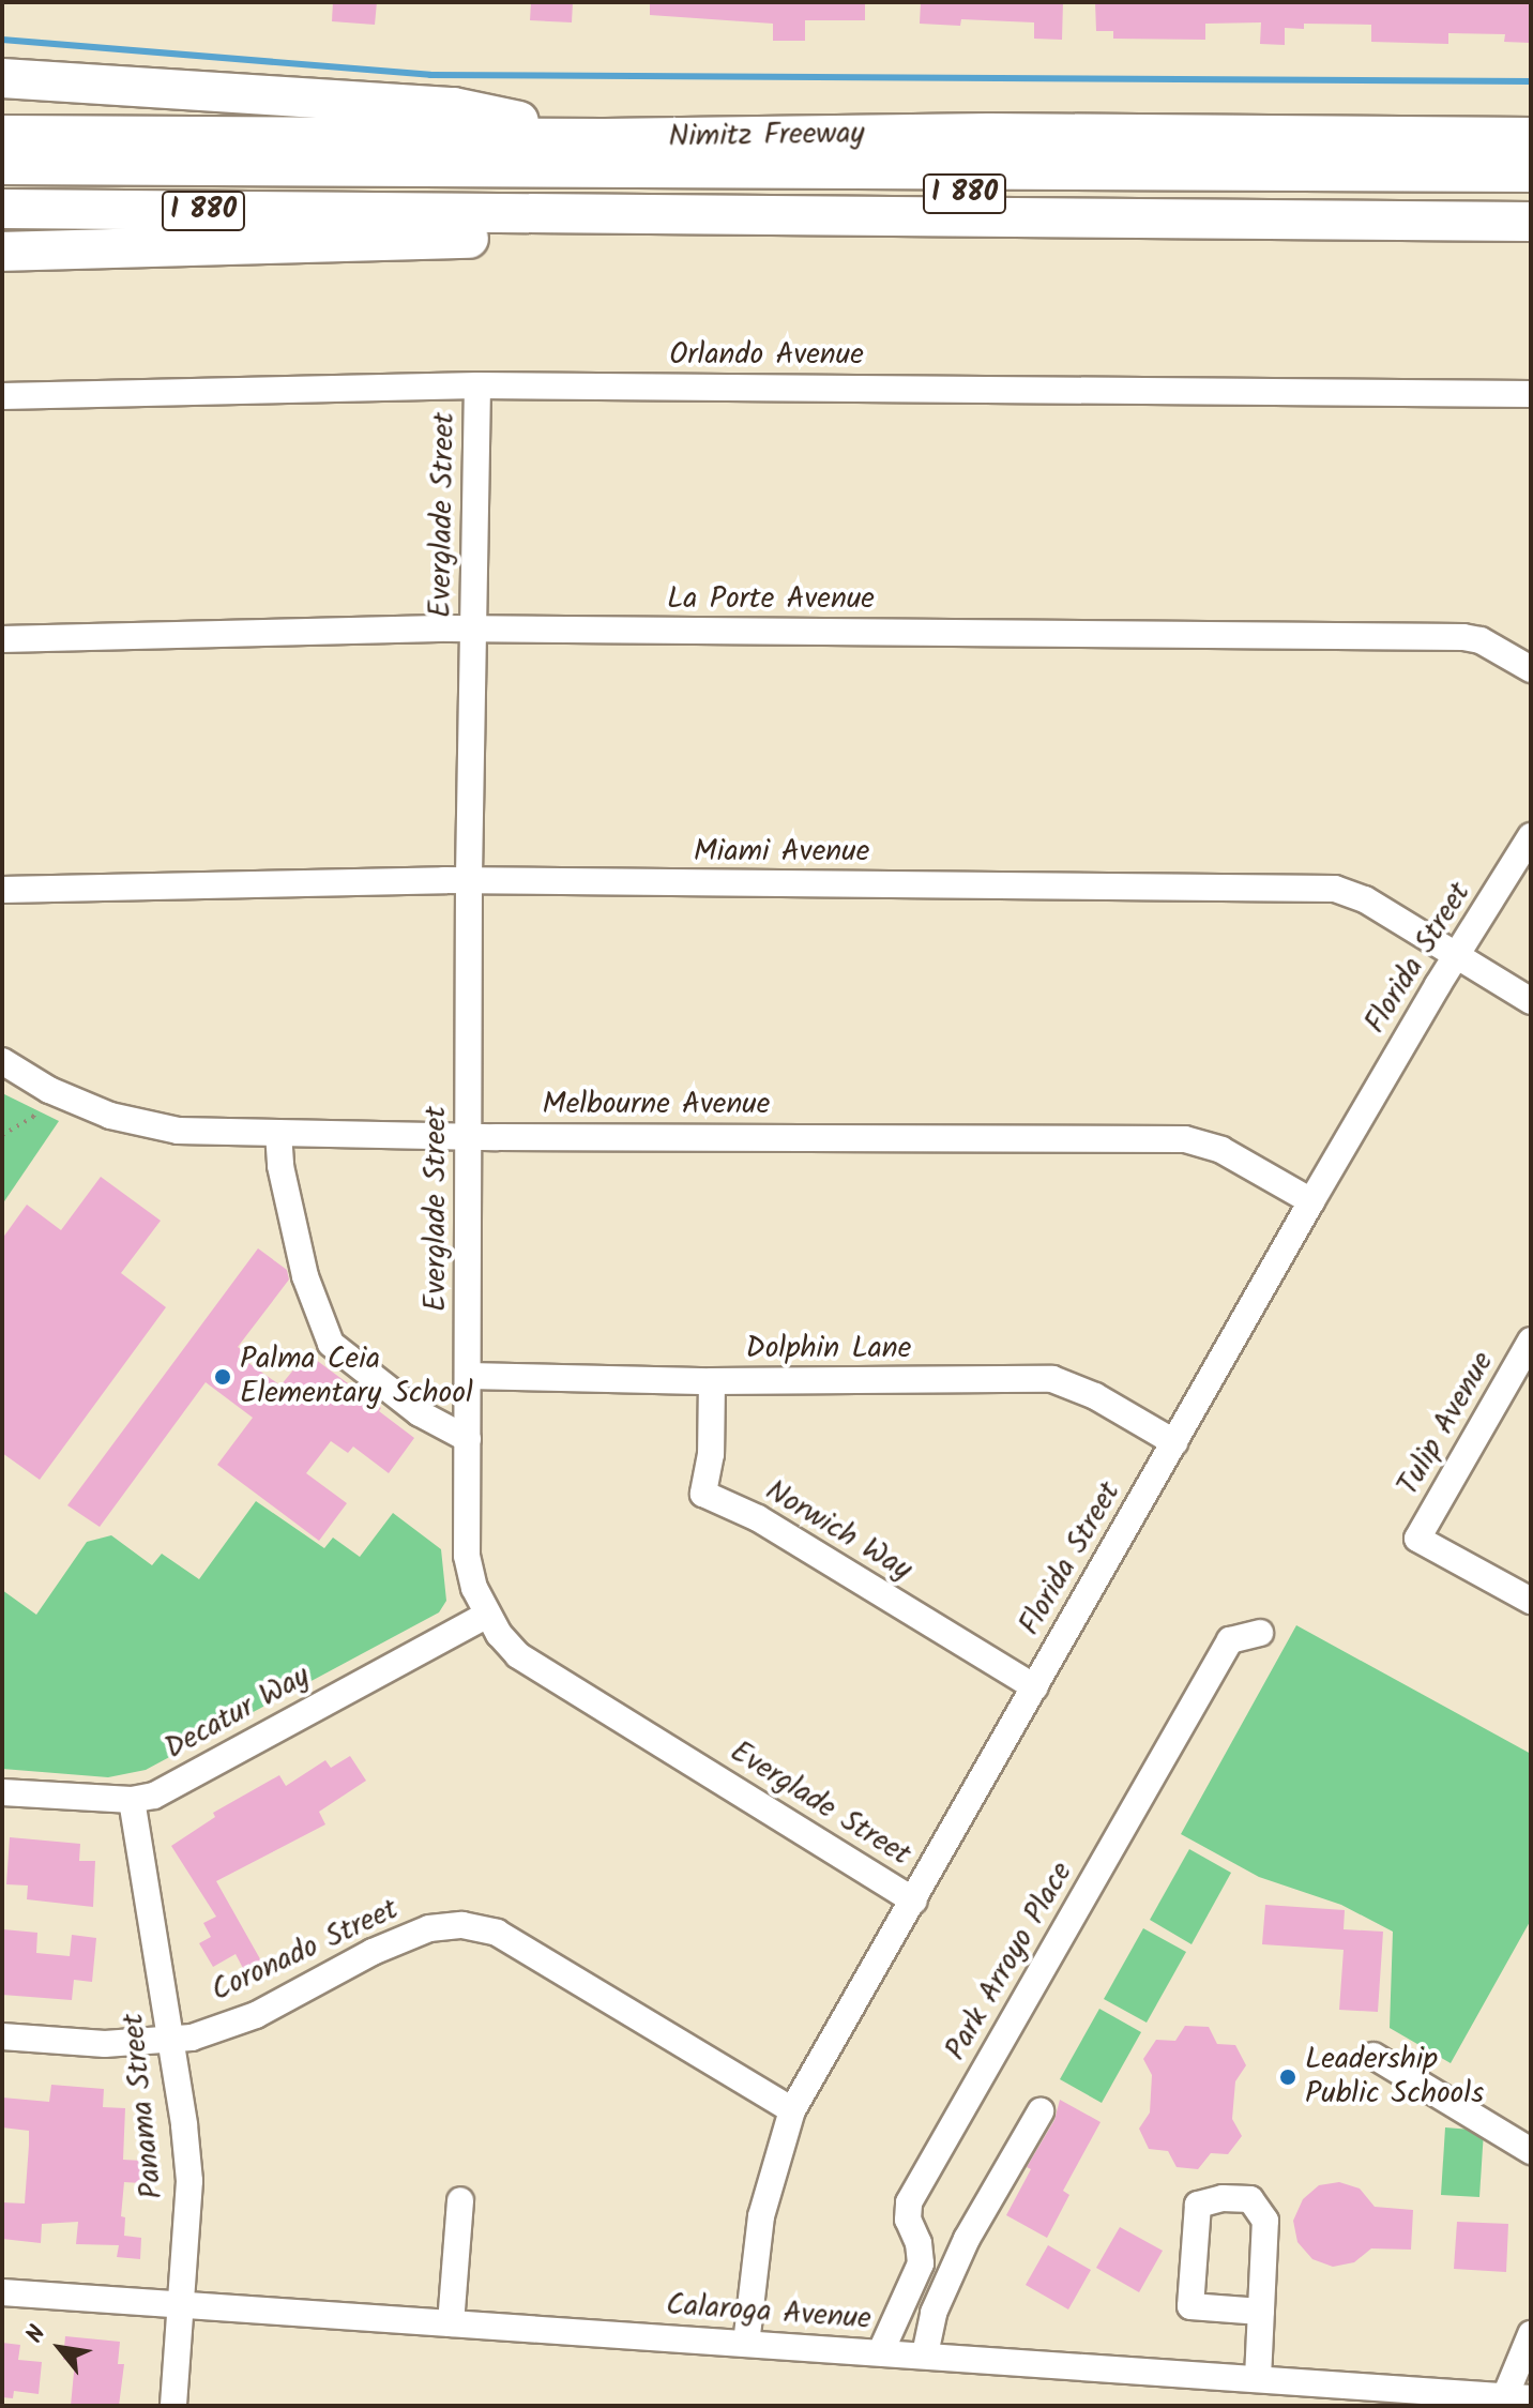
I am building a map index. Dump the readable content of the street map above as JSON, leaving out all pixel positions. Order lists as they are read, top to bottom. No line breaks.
{"streets":{"highway":["Nimitz Freeway","I 880"],"street":["Orlando Avenue","Everglade Street","La Porte Avenue","Miami Avenue","Florida Street","Melbourne Avenue","Dolphin Lane","Tulip Avenue","Norwich Way","Decatur Way","Coronado Street","Park Arroyo Place","Panama Street","Calaroga Avenue"]},"crossings":[["Orlando Avenue","Everglade Street"],["Everglade Street","La Porte Avenue"],["Everglade Street","Miami Avenue"],["Everglade Street","Florida Street"],["Everglade Street","Melbourne Avenue"],["Everglade Street","Dolphin Lane"],["Everglade Street","Decatur Way"],["Miami Avenue","Florida Street"],["Florida Street","Melbourne Avenue"],["Florida Street","Dolphin Lane"],["Florida Street","Norwich Way"],["Florida Street","Coronado Street"],["Florida Street","Calaroga Avenue"],["Dolphin Lane","Norwich Way"],["Decatur Way","Panama Street"],["Coronado Street","Panama Street"],["Park Arroyo Place","Calaroga Avenue"],["Panama Street","Calaroga Avenue"]],"places":["Palma Ceia Elementary School","Leadership Public Schools"],"north":"top left"}
